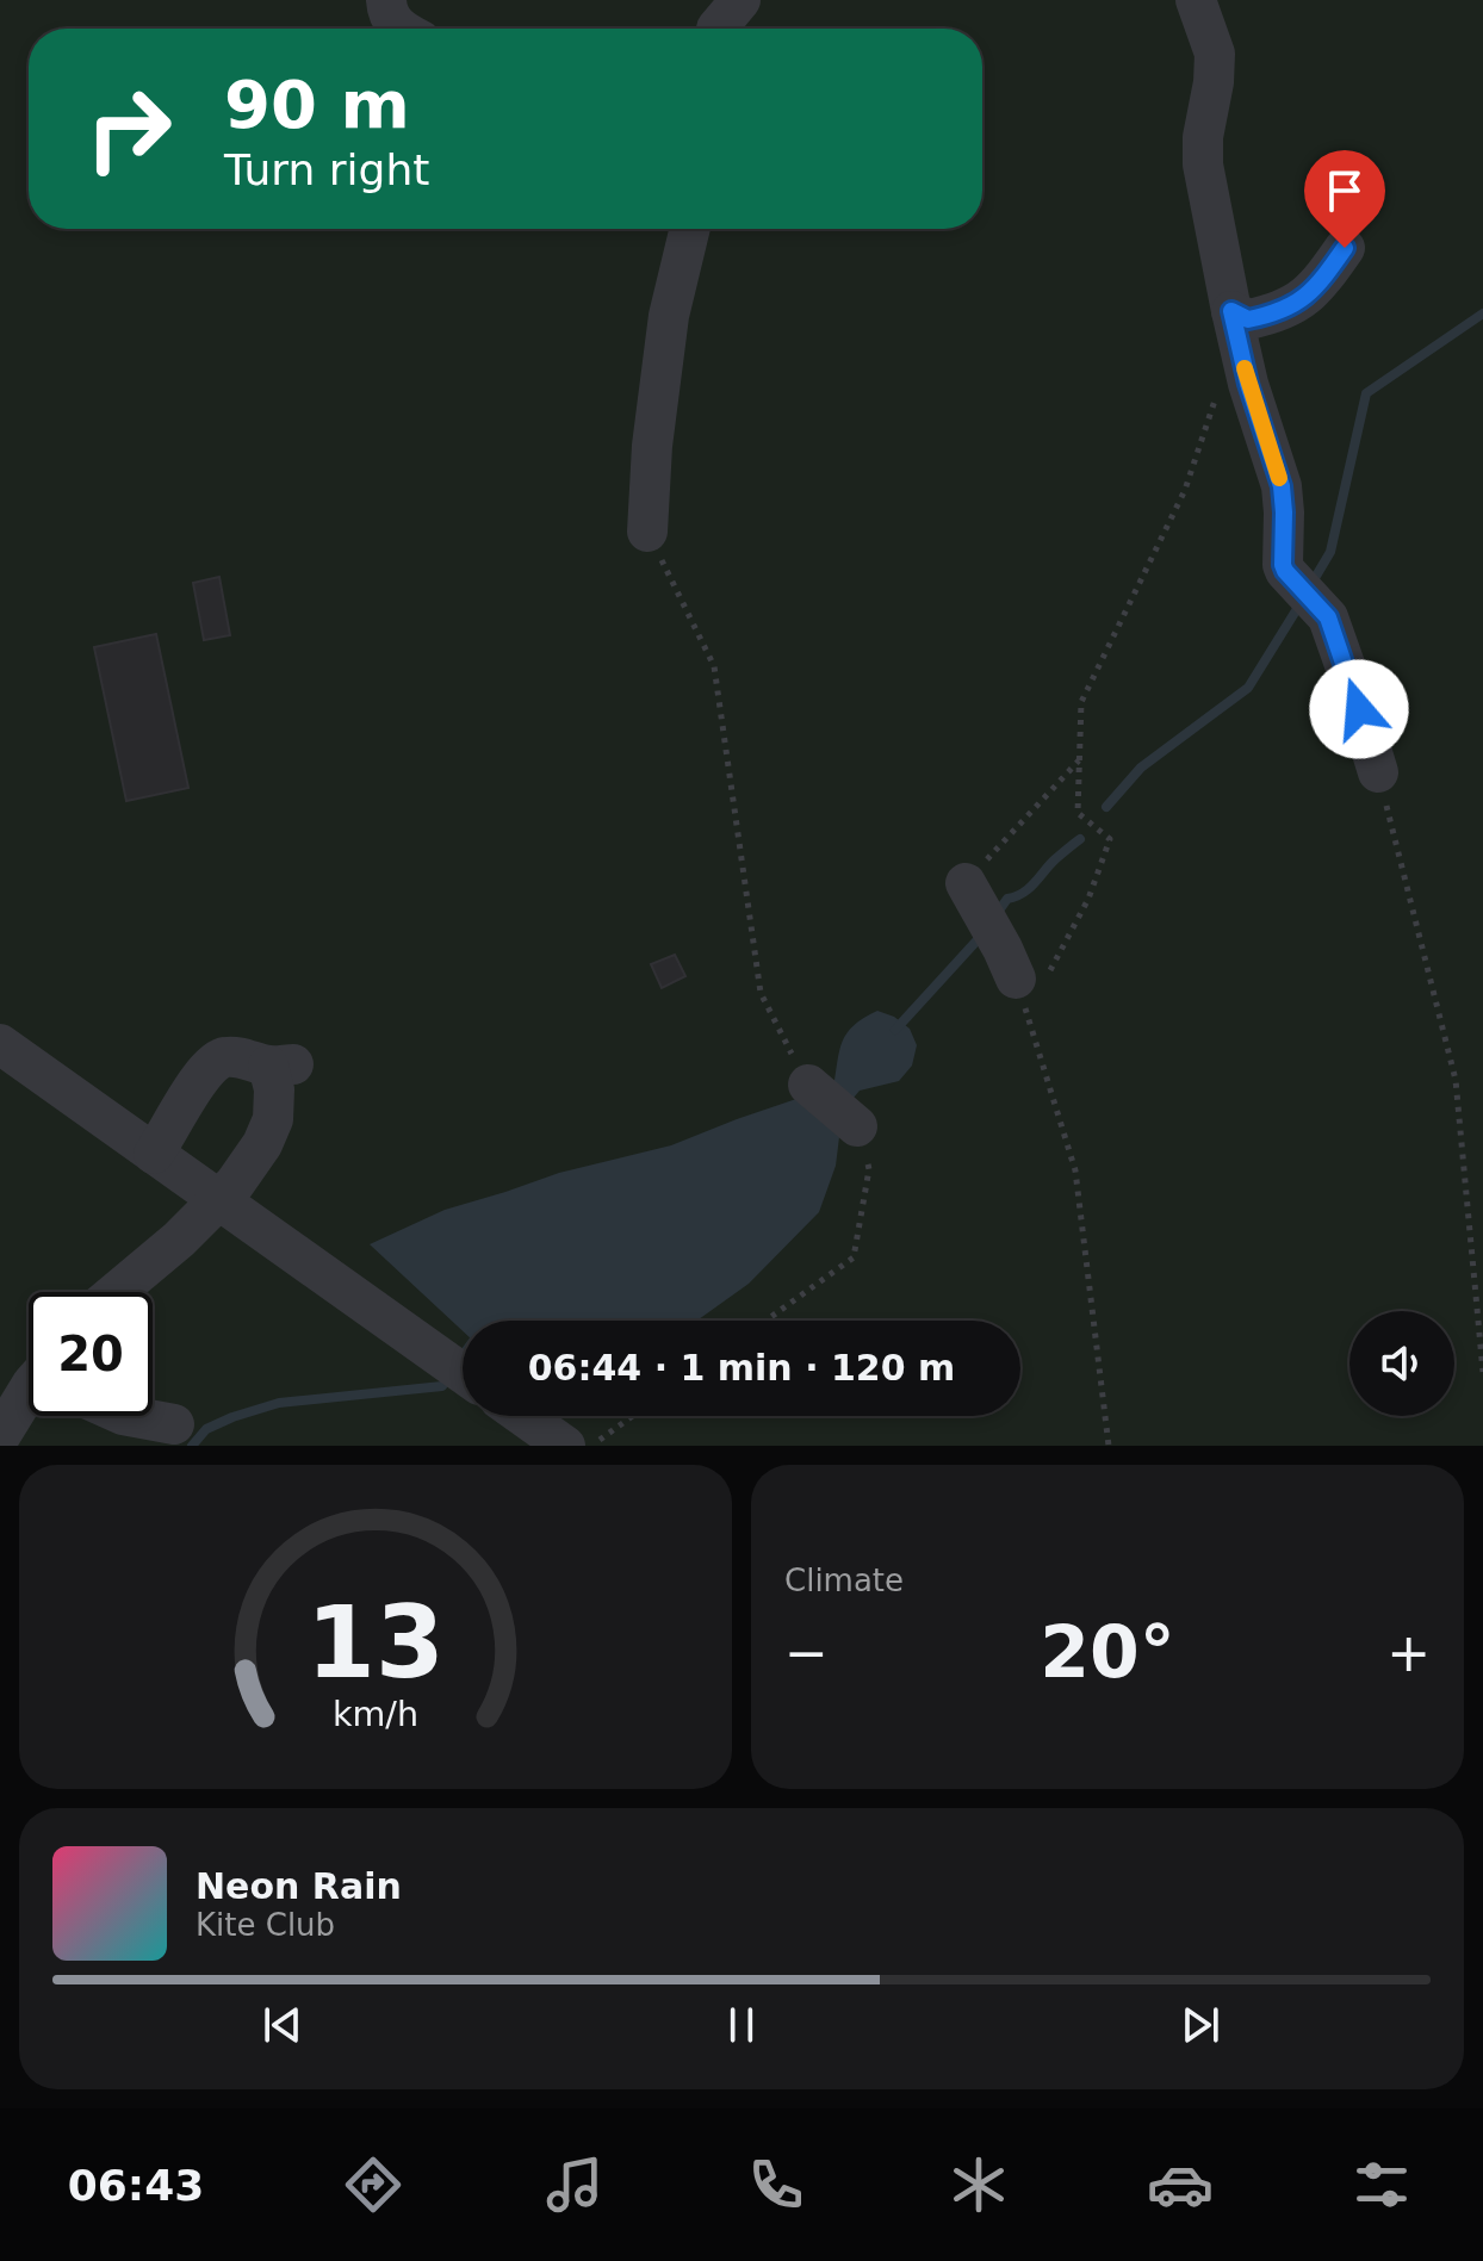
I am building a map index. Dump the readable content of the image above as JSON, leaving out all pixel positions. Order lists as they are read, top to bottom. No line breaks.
{"page":{"turn":["90 m","Turn right"],"limit":"20","trip":"06:44 · 1 min · 120 m","tile":"Climate","heat":["−","20°","+"],"song":["Neon Rain","Kite Club"],"tabs":"06:43","gauge":["13","km/h"]}}
